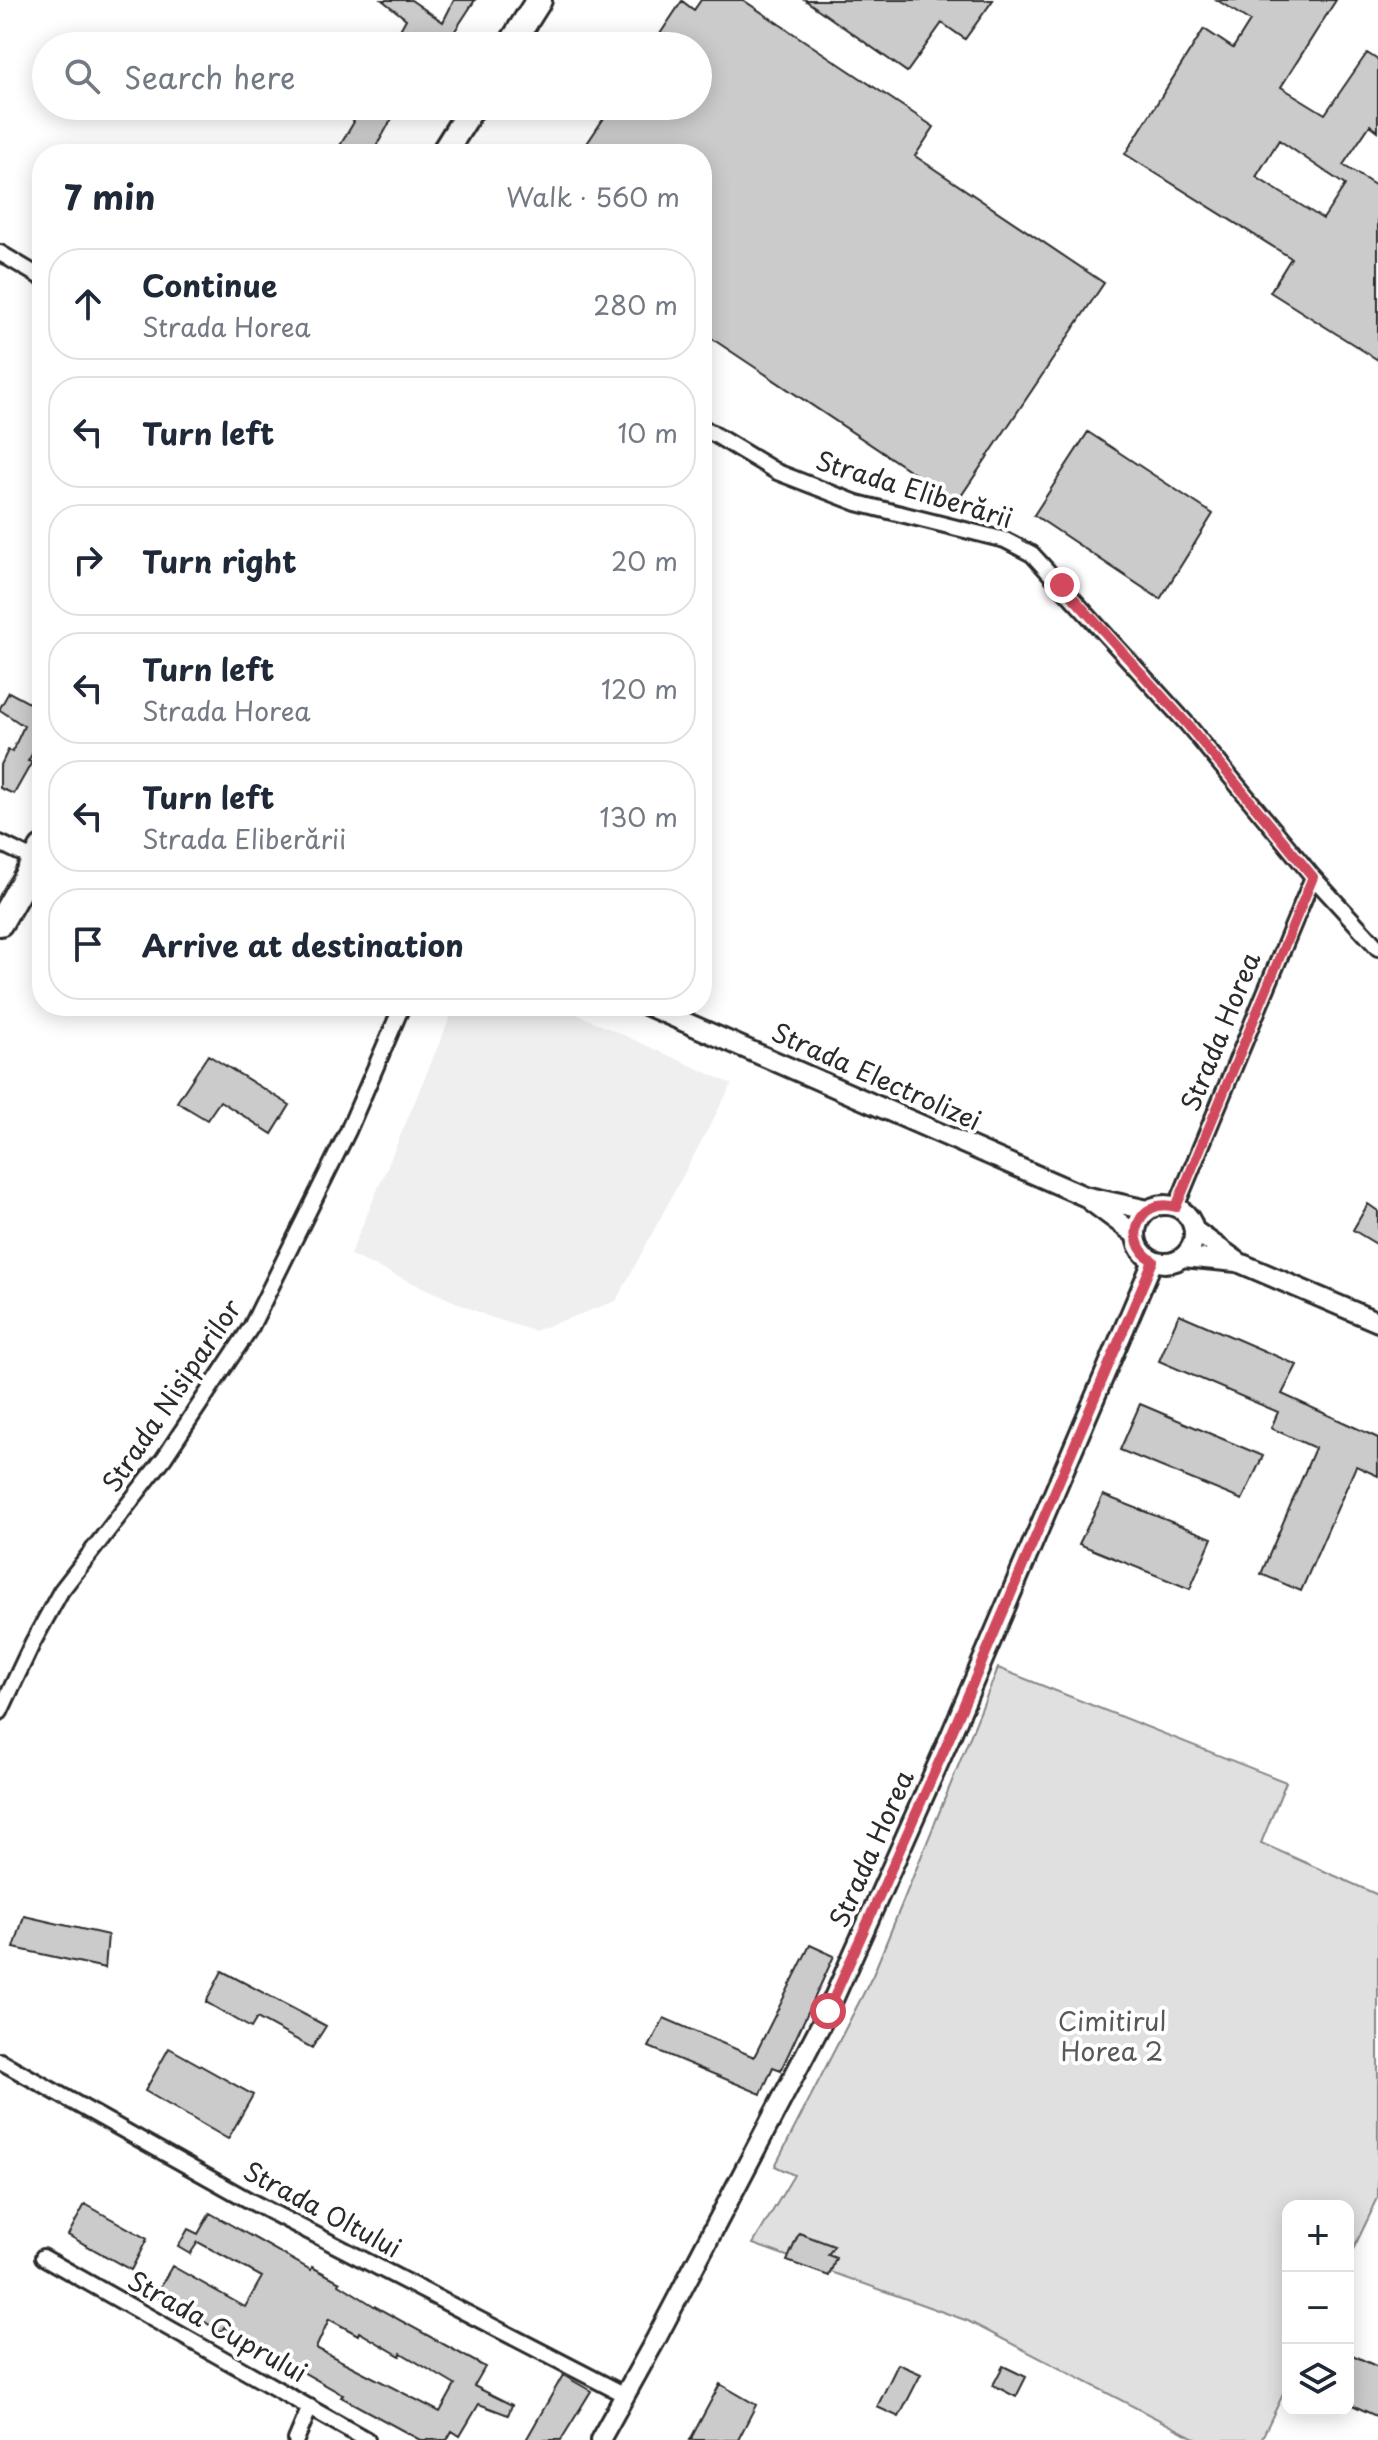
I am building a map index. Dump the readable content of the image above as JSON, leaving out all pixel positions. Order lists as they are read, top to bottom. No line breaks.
{"streets":{"street":["Strada Eliberării","Strada Horea","Strada Electrolizei","Strada Nisiparilor","Strada Oltului","Strada Cuprului"]},"crossings":[["Strada Eliberării","Strada Horea"],["Strada Horea","Strada Electrolizei"],["Strada Horea","Strada Oltului"]],"parks":["Cimitirul Horea 2"],"page":{"search":"Search here","heading":["7 min","Walk · 560 m"],"list":[["Continue","Strada Horea","280 m"],["Turn left","10 m"],["Turn right","20 m"],["Turn left","Strada Horea","120 m"],["Turn left","Strada Eliberării","130 m"],"Arrive at destination"],"map_buttons":["+","−"]}}
